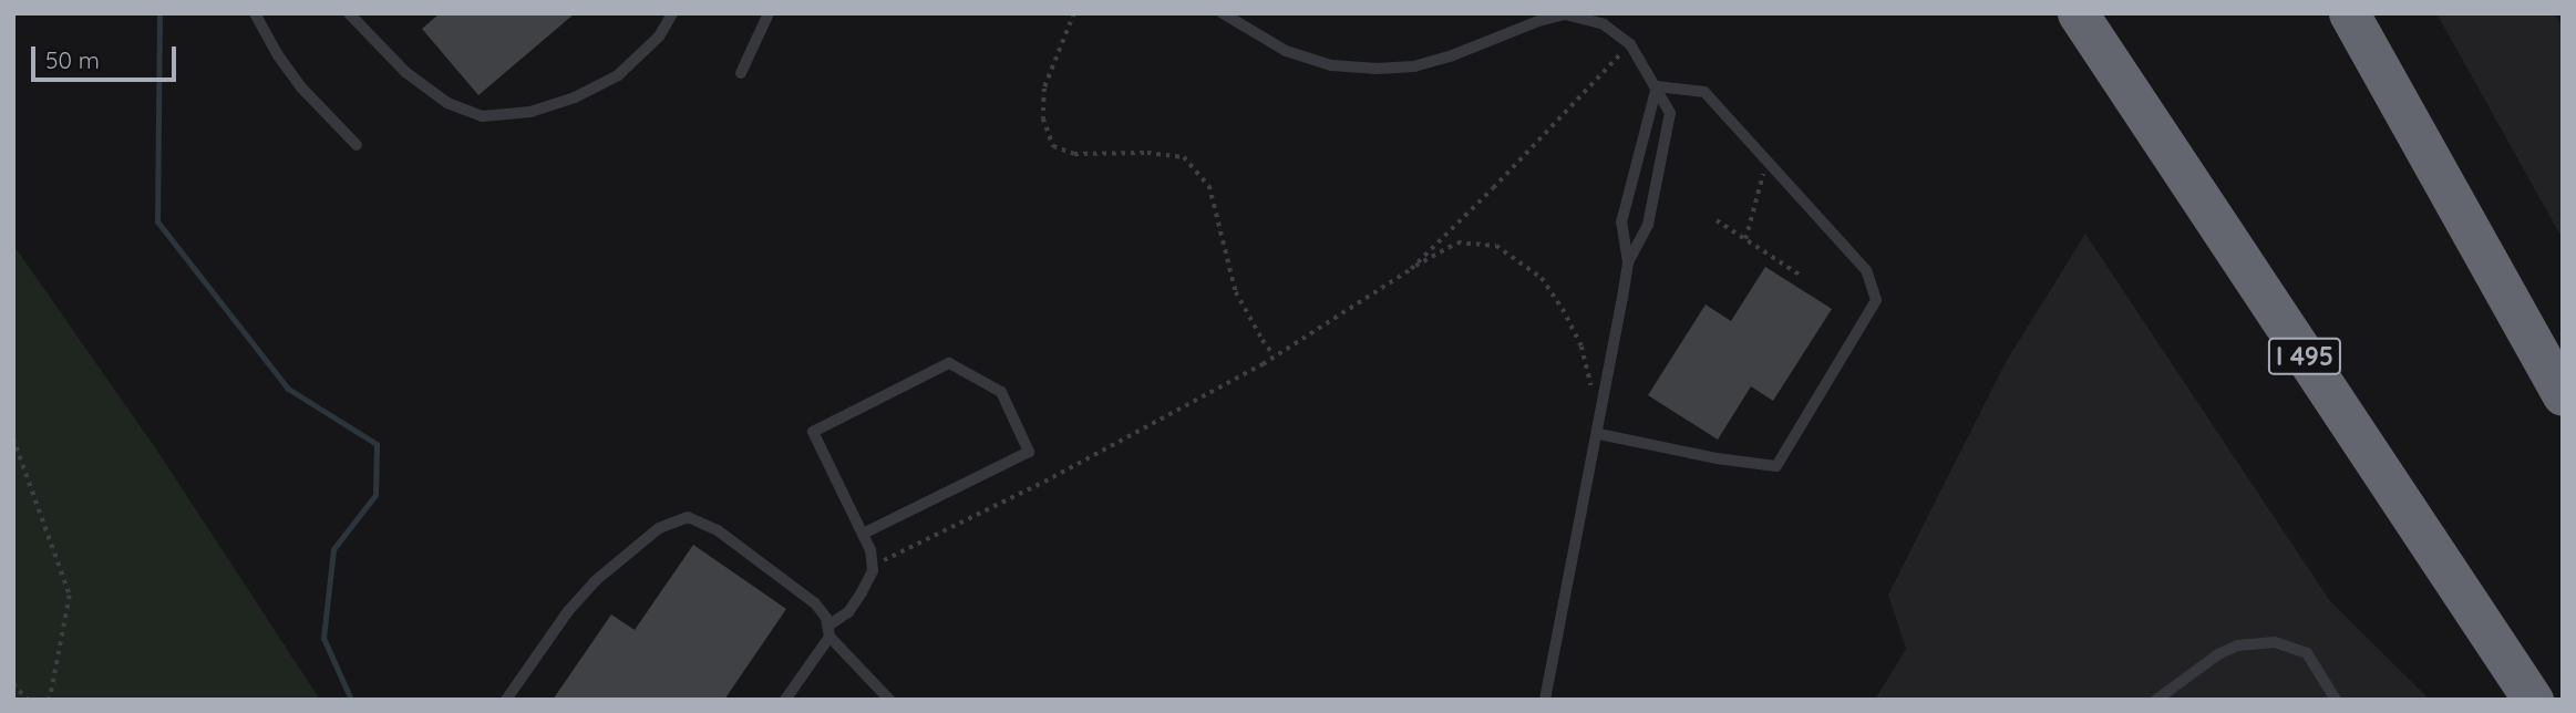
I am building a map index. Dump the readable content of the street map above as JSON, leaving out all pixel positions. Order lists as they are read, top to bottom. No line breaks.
{"streets":{"highway":["I 495"]},"scale_bar":"50 m"}
